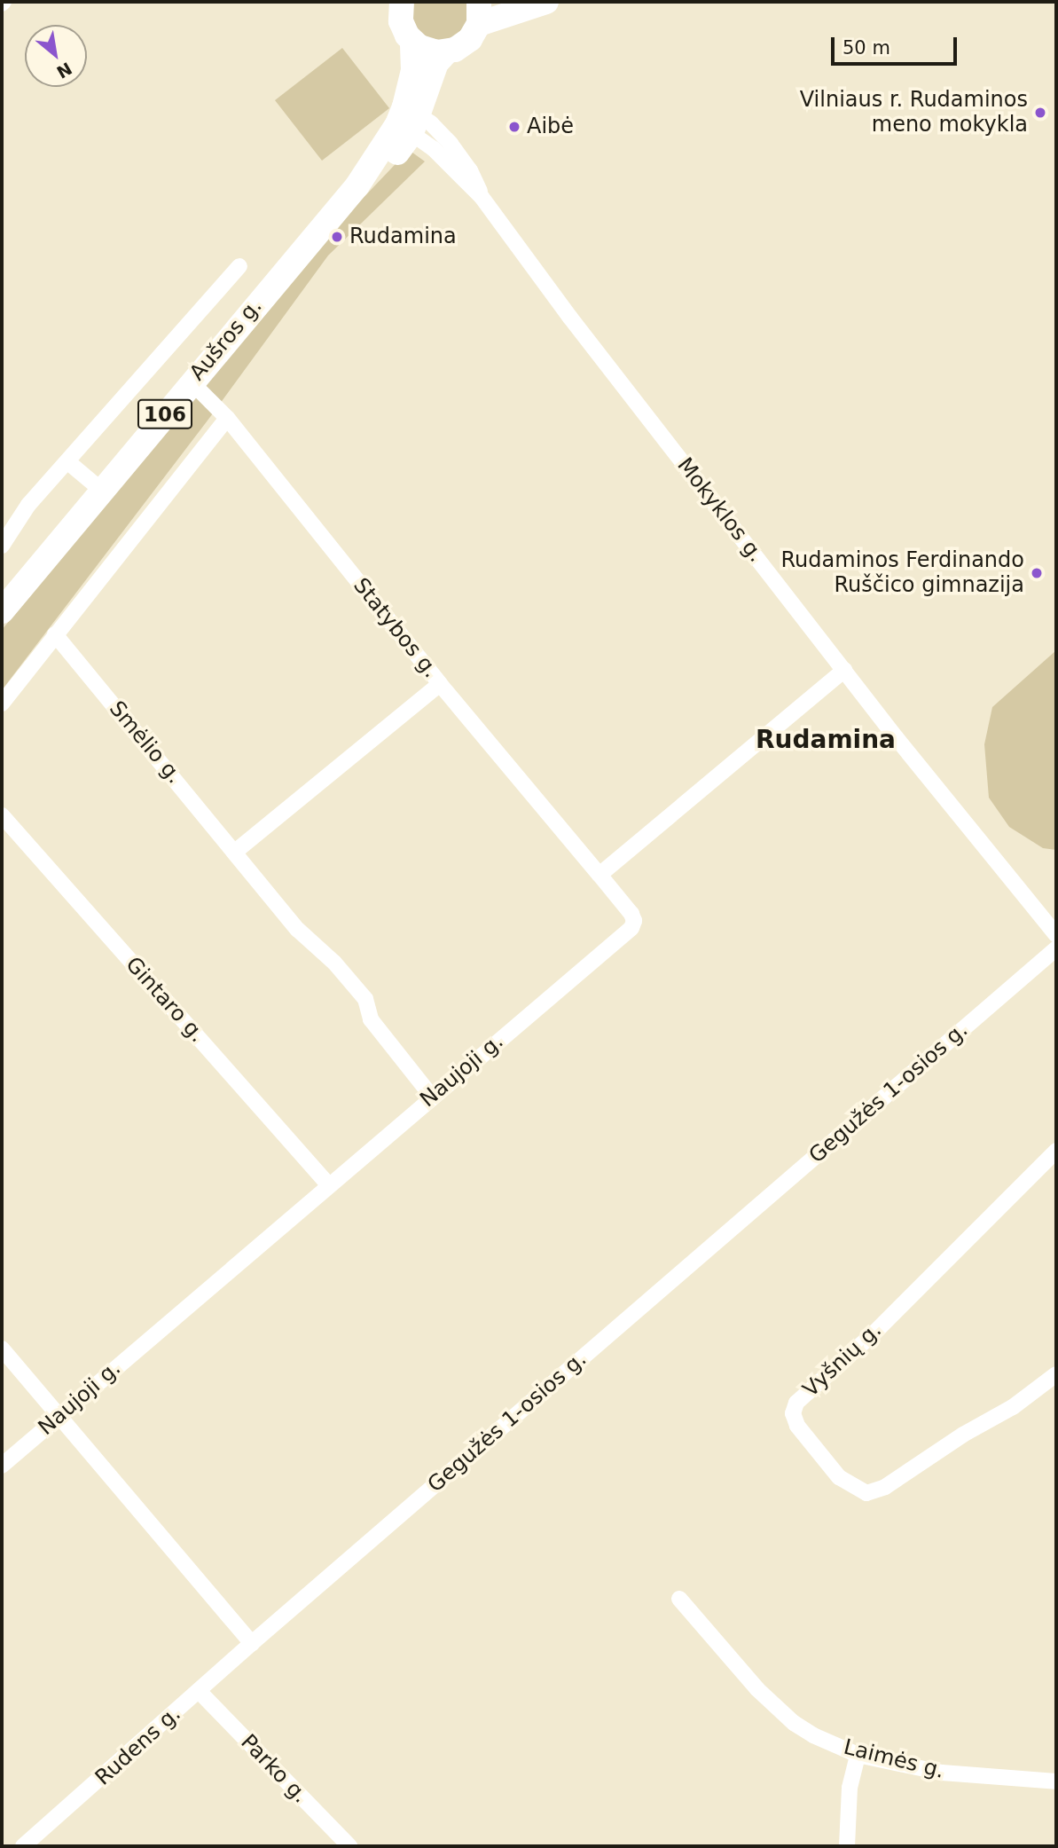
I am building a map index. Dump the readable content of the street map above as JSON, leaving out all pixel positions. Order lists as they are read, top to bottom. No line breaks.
{"streets":{"main road":["Aušros g.","106"],"street":["Mokyklos g.","Statybos g.","Smėlio g.","Gintaro g.","Naujoji g.","Gegužės 1-osios g.","Vyšnių g.","Rudens g.","Laimės g.","Parko g."]},"crossings":[["Aušros g.","106"],["Aušros g.","Mokyklos g."],["Aušros g.","Statybos g."],["Statybos g.","Naujoji g."],["Smėlio g.","Naujoji g."],["Gintaro g.","Naujoji g."],["Gegužės 1-osios g.","Rudens g."],["Rudens g.","Parko g."]],"districts":["Rudamina"],"places":["Vilniaus r. Rudaminos meno mokykla","Aibė","Rudamina","Rudaminos Ferdinando Ruščico gimnazija"],"scale_bar":"50 m","north":"bottom right"}
